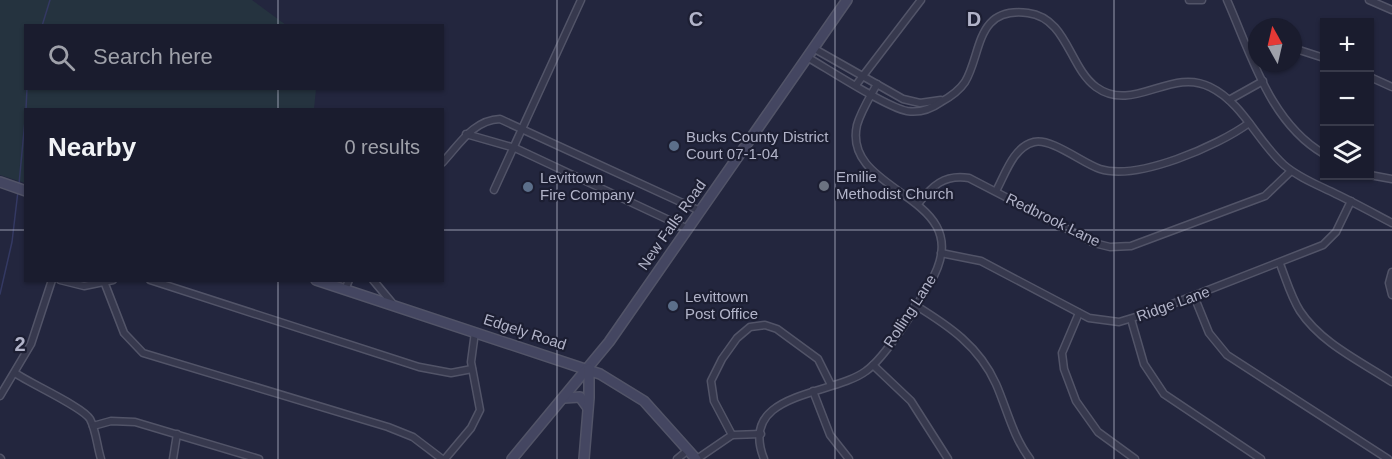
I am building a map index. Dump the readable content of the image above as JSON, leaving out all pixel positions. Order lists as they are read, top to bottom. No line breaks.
{"streets":{"main road":["New Falls Road","Edgely Road"],"street":["Redbrook Lane","Ridge Lane","Rolling Lane"]},"crossings":[["New Falls Road","Edgely Road"],["Ridge Lane","Rolling Lane"]],"places":["Bucks County District Court 07-1-04","Emilie Methodist Church","Levittown Fire Company","Levittown Post Office"],"north":"top","page":{"map_buttons":["+","−"],"search":"Search here","heading":["Nearby","0 results"]},"grid":{"columns":["C","D"],"rows":["2"]}}
